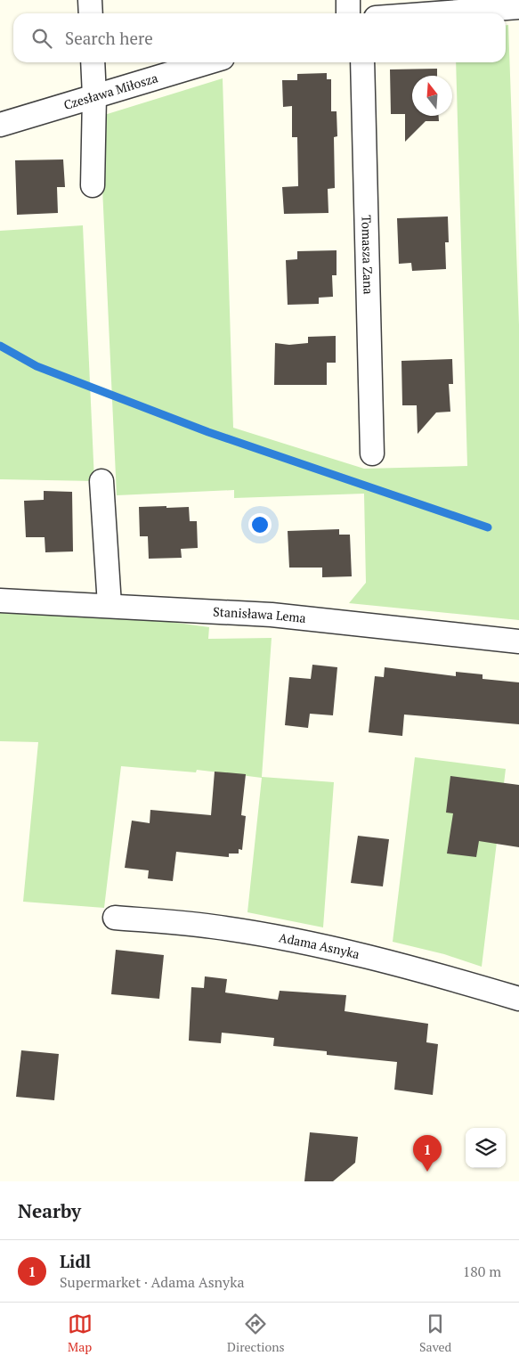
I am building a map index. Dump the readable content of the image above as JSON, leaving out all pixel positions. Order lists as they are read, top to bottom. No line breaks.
{"streets":{"street":["Czesława Miłosza","Tomasza Zana","Stanisława Lema","Adama Asnyka"]},"north":"top","page":{"search":"Search here","pins":"1","heading":"Nearby","list":[{"mark":"1","name":"Lidl","note":"Supermarket · Adama Asnyka","value":"180 m"}],"nav":["Map","Directions","Saved"]}}
